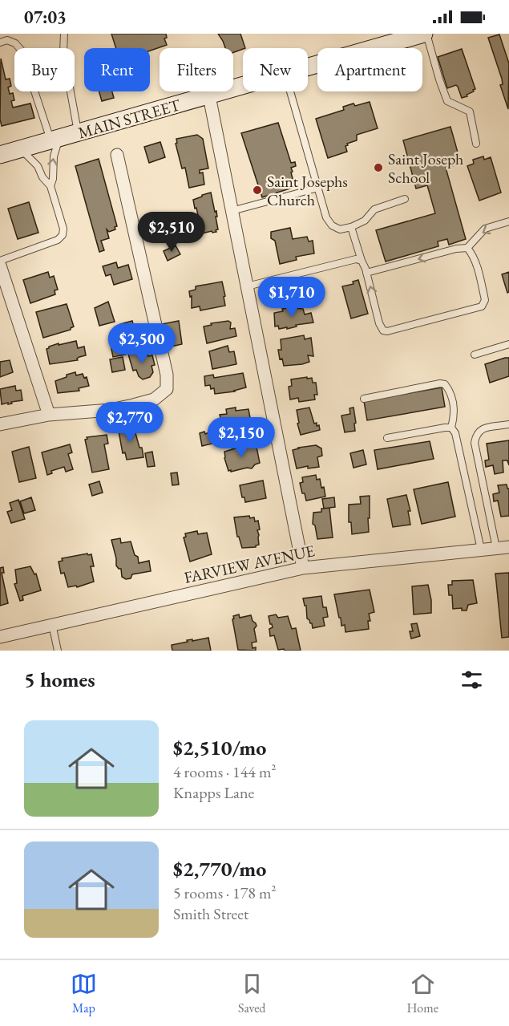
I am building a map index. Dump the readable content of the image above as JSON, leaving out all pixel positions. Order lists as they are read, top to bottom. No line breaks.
{"streets":{"main road":["MAIN STREET"],"street":["FARVIEW AVENUE"]},"places":["Saint Joseph School","Saint Josephs Church"],"page":{"status":"07:03","chip":["Buy","Rent","Filters","New","Apartment"],"price":["$2,510","$1,710","$2,500","$2,770","$2,150"],"heading":"5 homes","list":[{"name":"$2,510/mo","note":"4 rooms · 144 m² · Knapps Lane"},{"name":"$2,770/mo","note":"5 rooms · 178 m² · Smith Street"}],"tabs":["Map","Saved","Home"]}}
